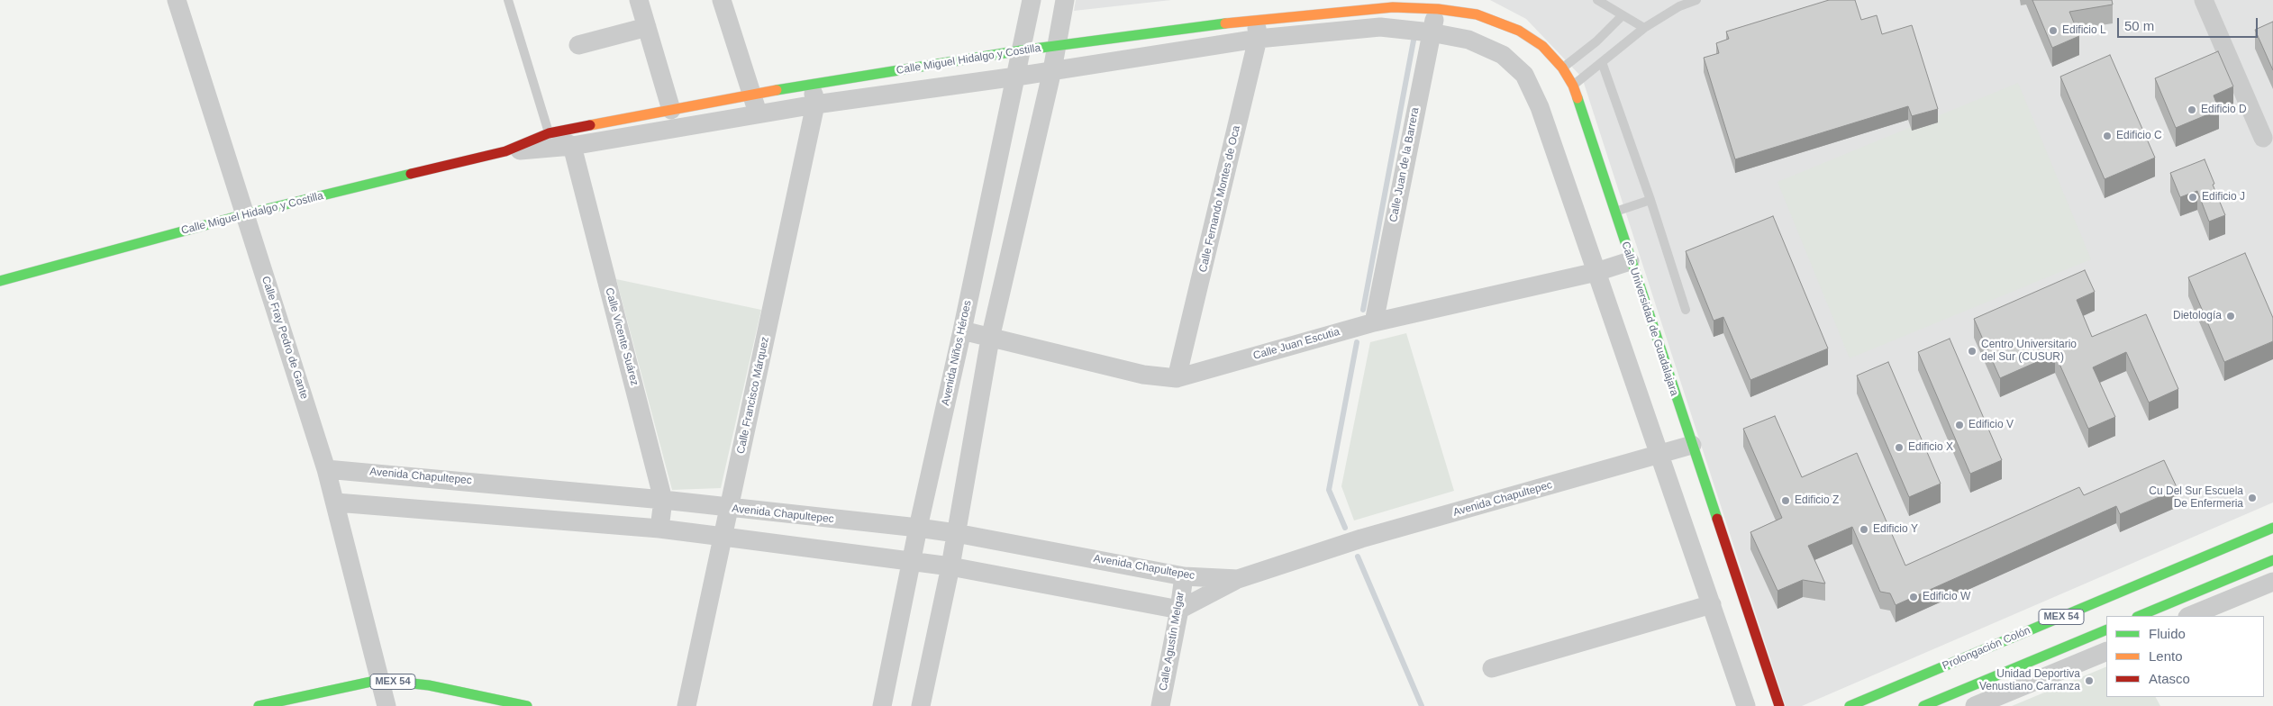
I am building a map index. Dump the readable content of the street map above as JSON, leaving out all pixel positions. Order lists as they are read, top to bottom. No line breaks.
{"streets":{"street":["Calle Miguel Hidalgo y Costilla","Calle Juan de la Barrera","Calle Fernando Montes de Oca","Calle Universidad de Guadalajara","Calle Vicente Suárez","Calle Fray Pedro de Gante","Calle Juan Escutia","Avenida Niños Héroes","Calle Francisco Márquez","Avenida Chapultepec","MEX 54","Calle Agustín Melgar","Prolongación Colón"]},"crossings":[["Calle Miguel Hidalgo y Costilla","Calle Juan de la Barrera"],["Calle Miguel Hidalgo y Costilla","Calle Fernando Montes de Oca"],["Calle Miguel Hidalgo y Costilla","Calle Universidad de Guadalajara"],["Calle Miguel Hidalgo y Costilla","Calle Vicente Suárez"],["Calle Miguel Hidalgo y Costilla","Calle Fray Pedro de Gante"],["Calle Miguel Hidalgo y Costilla","Avenida Niños Héroes"],["Calle Miguel Hidalgo y Costilla","Calle Francisco Márquez"],["Calle Juan de la Barrera","Calle Universidad de Guadalajara"],["Calle Juan de la Barrera","Calle Juan Escutia"],["Calle Fernando Montes de Oca","Calle Juan Escutia"],["Calle Universidad de Guadalajara","Calle Juan Escutia"],["Calle Universidad de Guadalajara","Avenida Chapultepec"],["Calle Vicente Suárez","Avenida Chapultepec"],["Calle Fray Pedro de Gante","Avenida Chapultepec"],["Calle Fray Pedro de Gante","MEX 54"],["Calle Juan Escutia","Avenida Niños Héroes"],["Avenida Niños Héroes","Avenida Chapultepec"],["Calle Francisco Márquez","Avenida Chapultepec"],["Avenida Chapultepec","Calle Agustín Melgar"]],"places":["Edificio L","Edificio D","Edificio C","Edificio J","Dietología","Centro Universitario del Sur (CUSUR)","Edificio V","Edificio X","Cu Del Sur Escuela De Enfermeria","Edificio Z","Edificio Y","Edificio W","Unidad Deportiva Venustiano Carranza"],"legend":["Fluido","Lento","Atasco"],"scale_bar":"50 m"}
